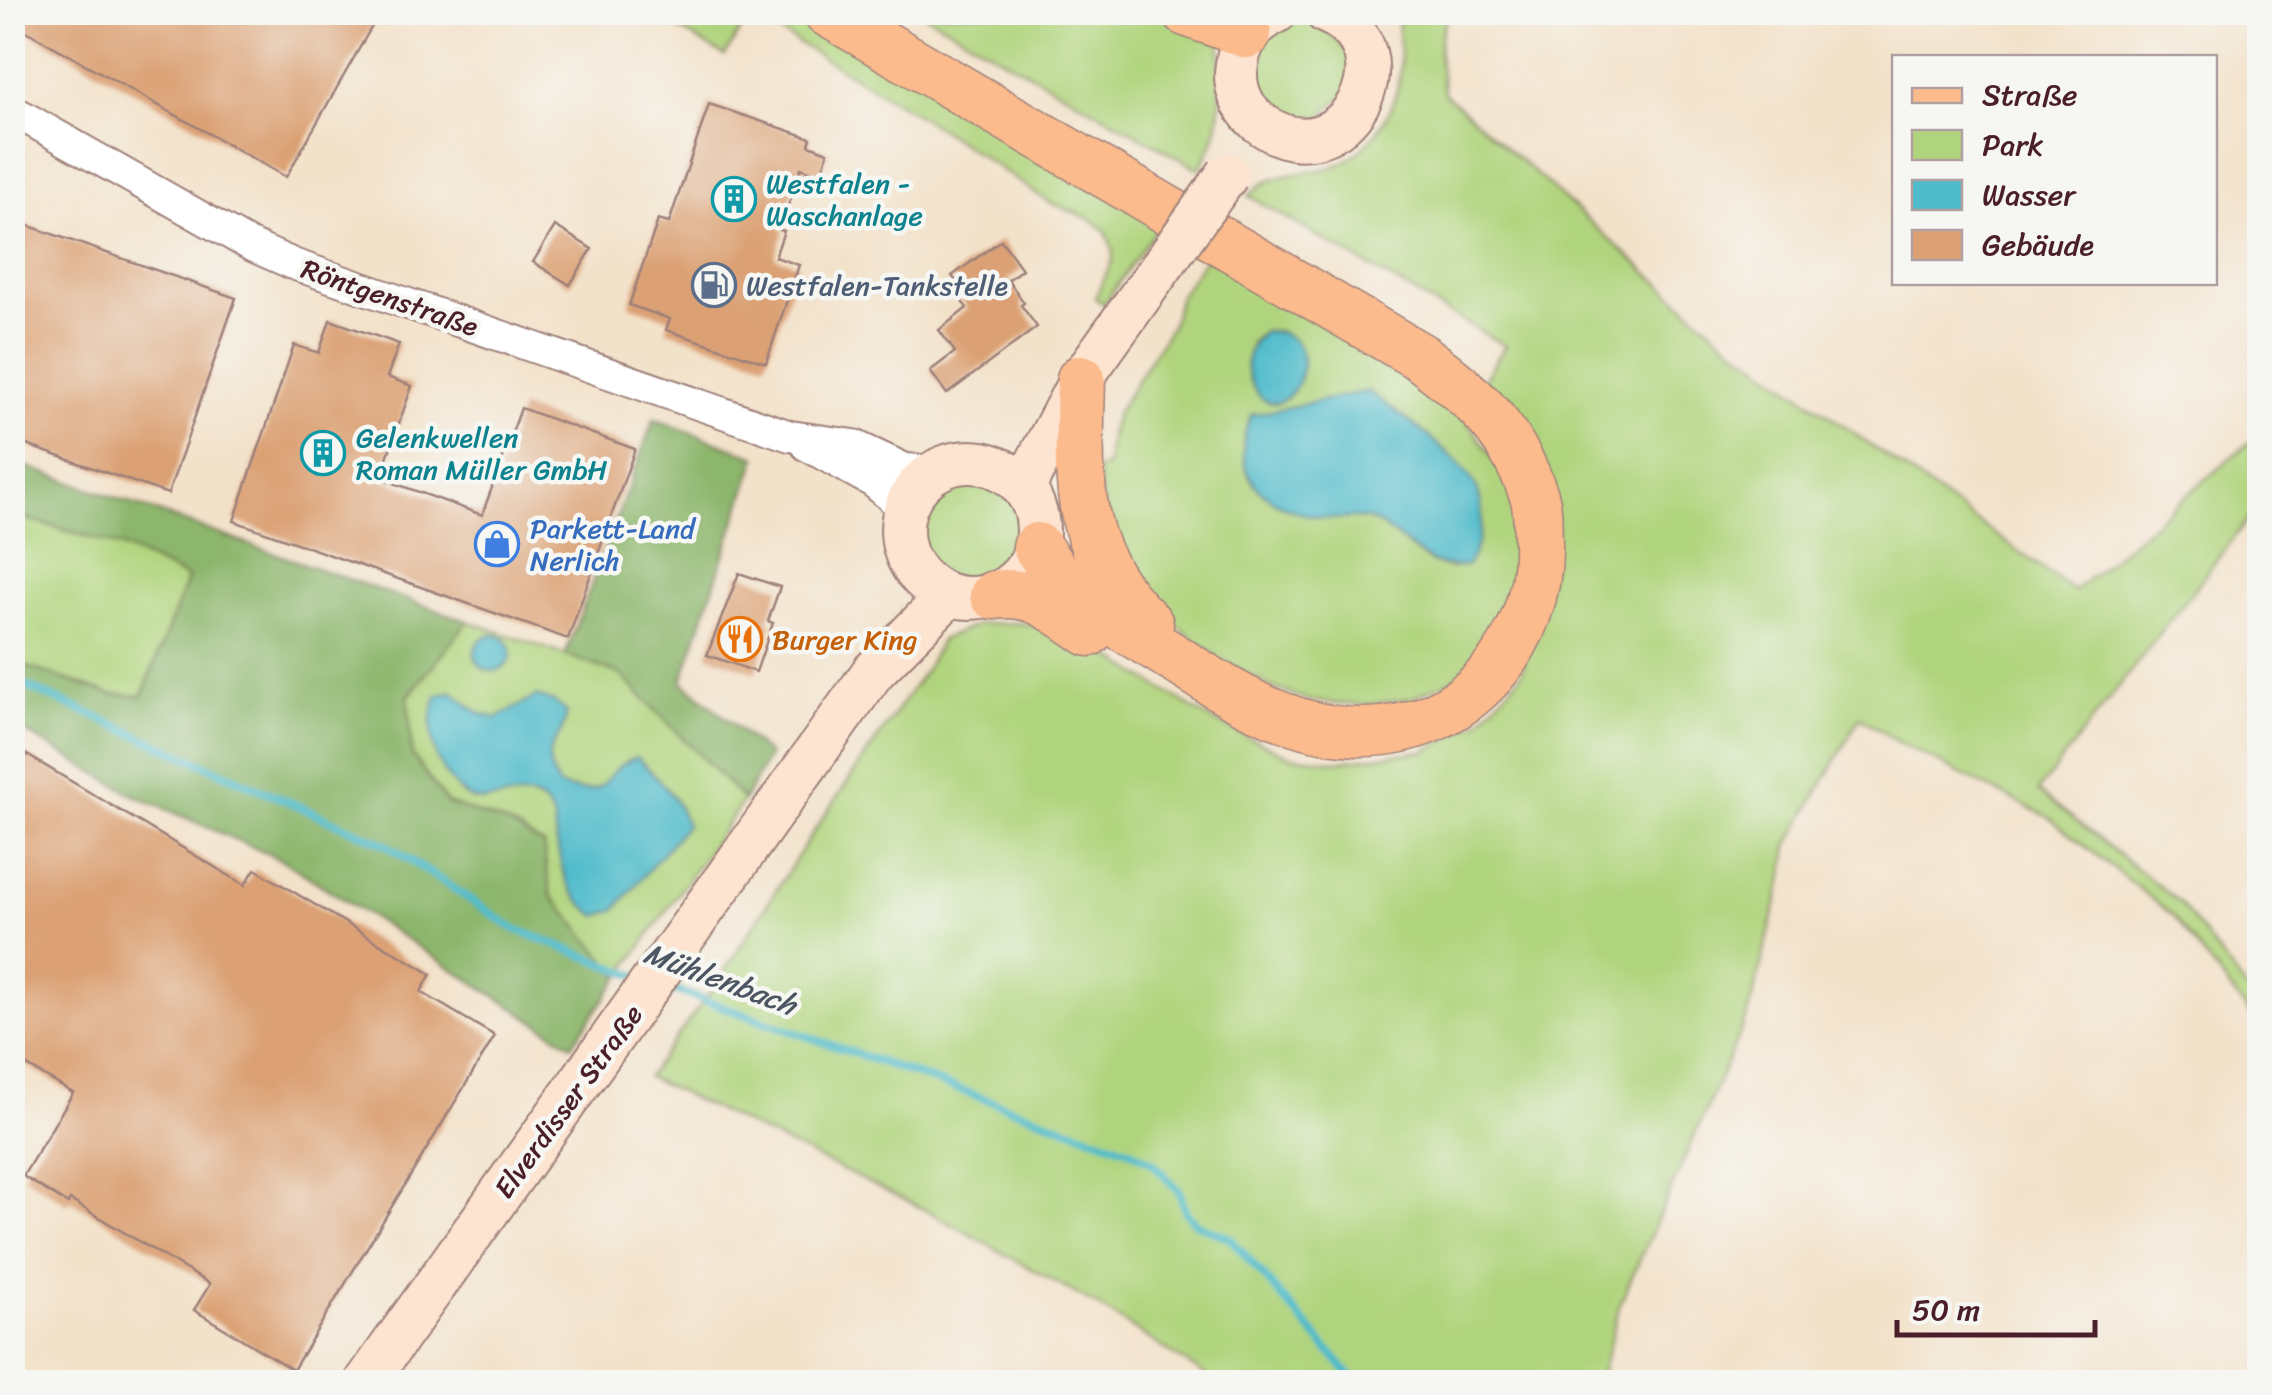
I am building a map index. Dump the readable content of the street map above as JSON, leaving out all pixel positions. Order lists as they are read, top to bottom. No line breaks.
{"streets":{"main road":["Elverdisser Straße"],"street":["Röntgenstraße"]},"crossings":[["Röntgenstraße","Elverdisser Straße"]],"water":["Mühlenbach"],"places":{"building":["Westfalen - Waschanlage","Gelenkwellen Roman Müller GmbH"],"fuel station":["Westfalen-Tankstelle"],"shop":["Parkett-Land Nerlich"],"restaurant":["Burger King"]},"legend":["Straße","Park","Wasser","Gebäude"],"scale_bar":"50 m"}
